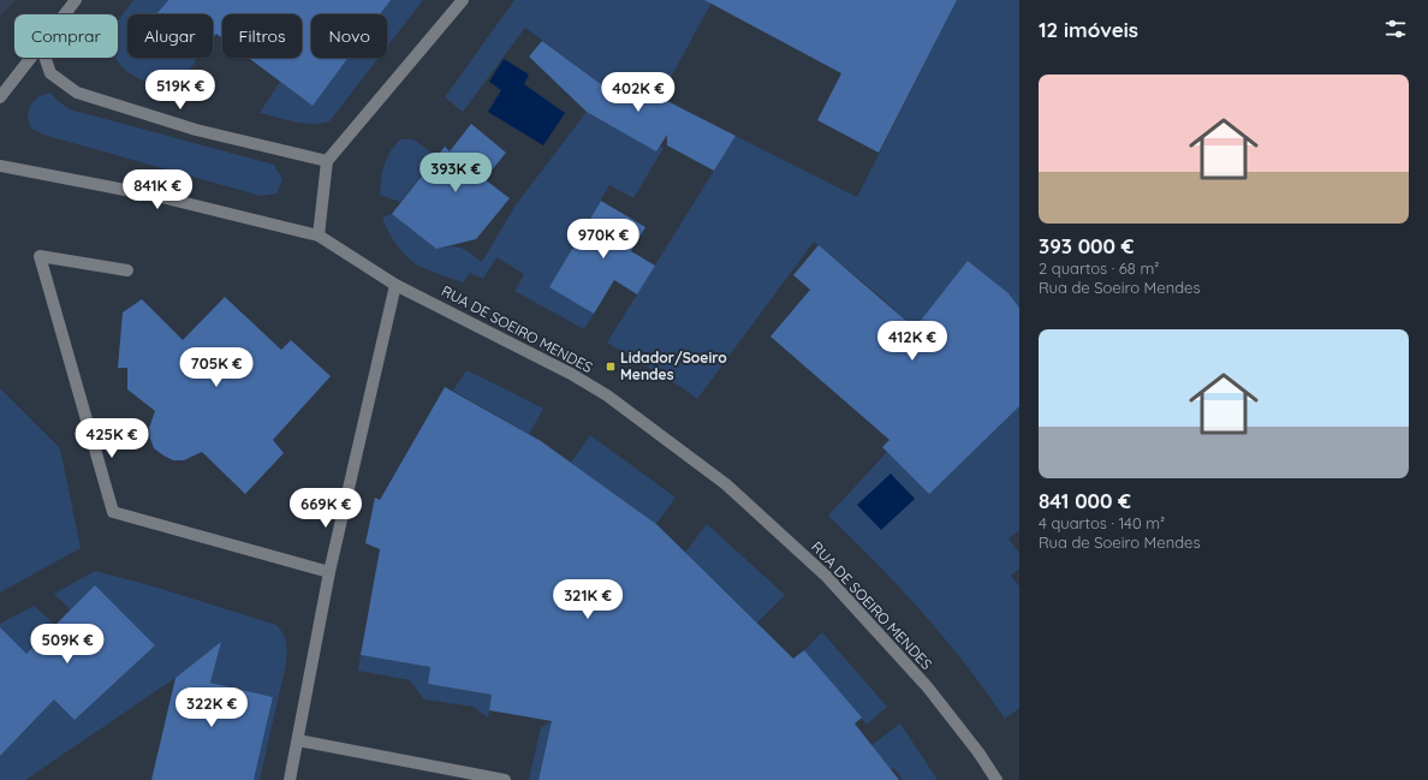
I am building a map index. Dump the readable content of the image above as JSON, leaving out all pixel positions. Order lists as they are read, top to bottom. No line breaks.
{"streets":{"street":["RUA DE SOEIRO MENDES"]},"places":{"transit":["Lidador/Soeiro Mendes"]},"page":{"heading":"12 imóveis","chip":["Comprar","Alugar","Filtros","Novo"],"list":[{"name":"393 000 €","note":"2 quartos · 68 m² · Rua de Soeiro Mendes"},{"name":"841 000 €","note":"4 quartos · 140 m² · Rua de Soeiro Mendes"}],"price":["519K €","402K €","393K €","841K €","970K €","412K €","705K €","425K €","669K €","321K €","509K €","322K €"]}}
